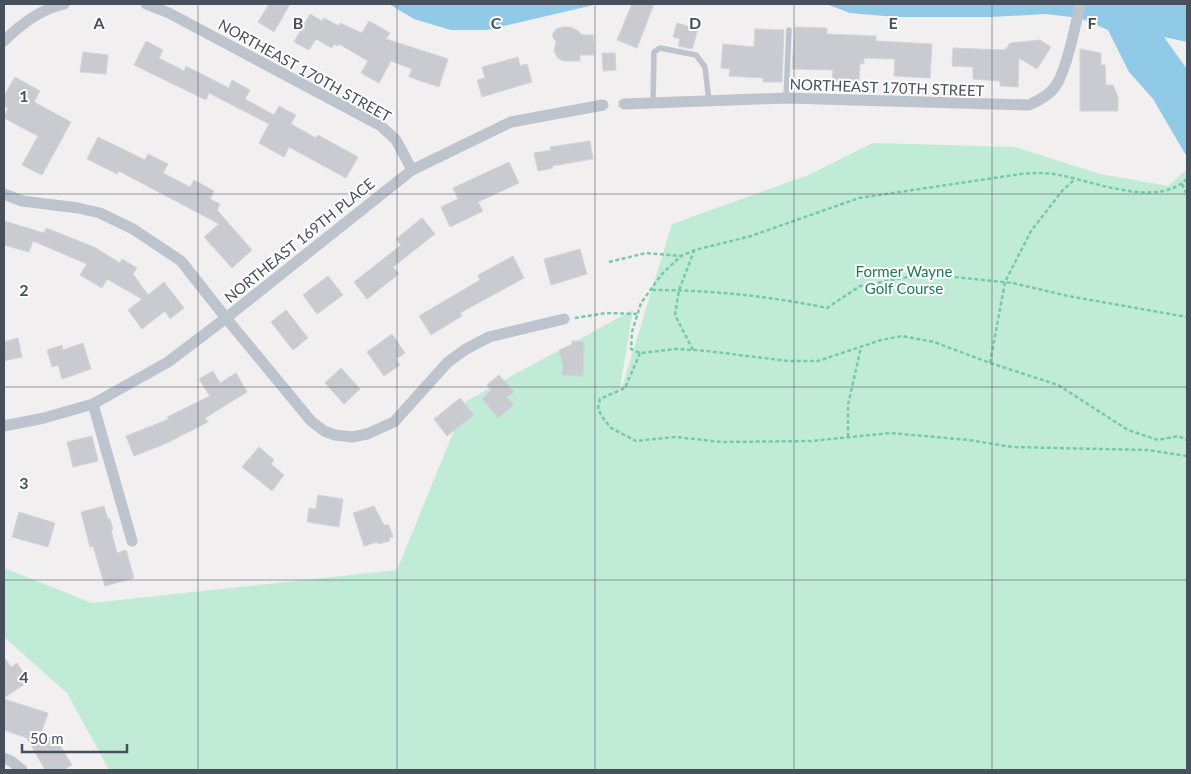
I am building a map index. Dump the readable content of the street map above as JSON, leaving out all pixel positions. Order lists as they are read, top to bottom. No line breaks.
{"streets":{"street":["NORTHEAST 170TH STREET","NORTHEAST 169TH PLACE"]},"crossings":[["NORTHEAST 170TH STREET","NORTHEAST 169TH PLACE"]],"parks":["Former Wayne Golf Course"],"scale_bar":"50 m","grid":{"columns":["A","B","C","D","E","F"],"rows":["1","2","3","4"]}}
